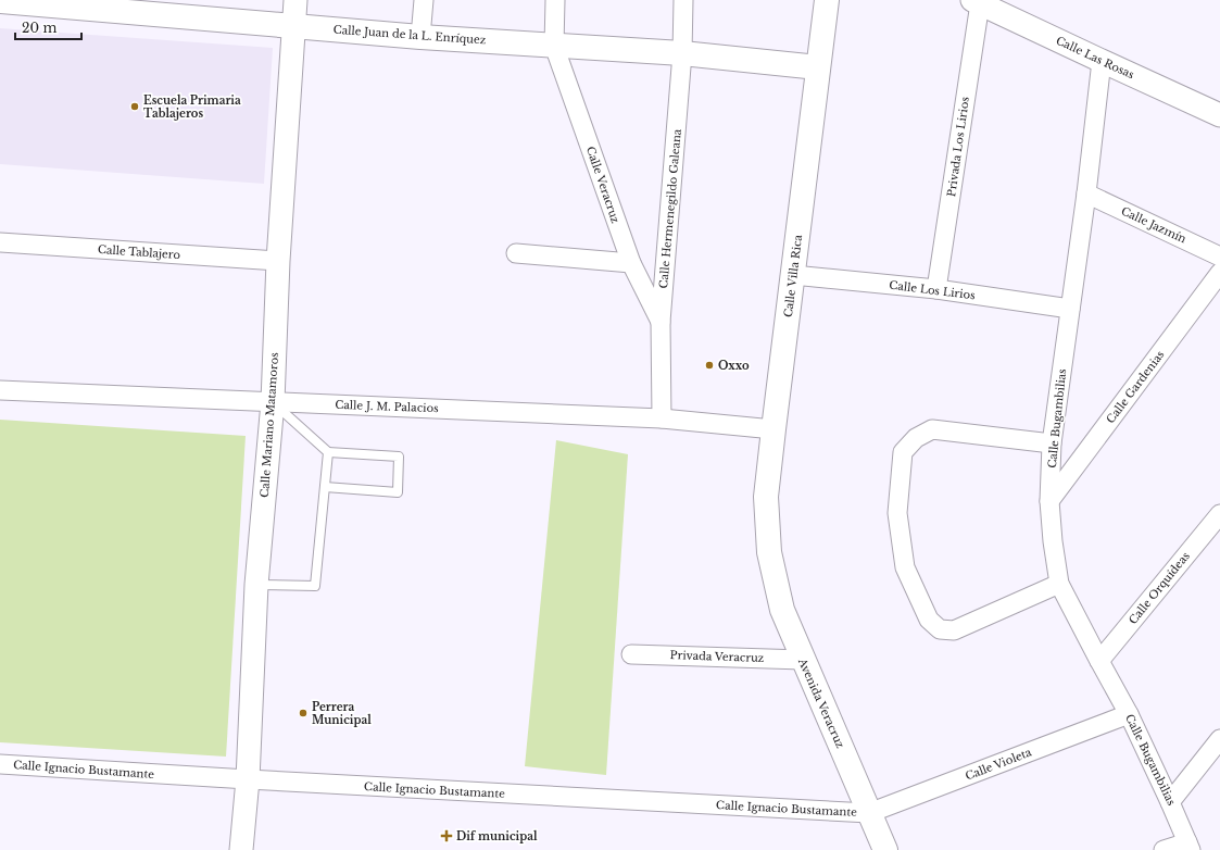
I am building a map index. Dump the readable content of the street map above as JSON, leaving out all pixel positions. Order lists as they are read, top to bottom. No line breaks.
{"streets":{"main road":["Calle Juan de la L. Enríquez","Calle Villa Rica","Avenida Veracruz"],"street":["Calle Las Rosas","Privada Los Lirios","Calle Veracruz","Calle Hermenegildo Galeana","Calle Jazmín","Calle Tablajero","Calle Los Lirios","Calle Gardenias","Calle J. M. Palacios","Calle Bugambilias","Calle Mariano Matamoros","Calle Orquídeas","Privada Veracruz","Calle Violeta","Calle Ignacio Bustamante"]},"crossings":[["Calle Juan de la L. Enríquez","Calle Veracruz"],["Calle Juan de la L. Enríquez","Calle Hermenegildo Galeana"],["Calle Juan de la L. Enríquez","Calle Villa Rica"],["Calle Juan de la L. Enríquez","Calle Mariano Matamoros"],["Calle Las Rosas","Privada Los Lirios"],["Calle Las Rosas","Calle Bugambilias"],["Privada Los Lirios","Calle Los Lirios"],["Calle Veracruz","Calle Hermenegildo Galeana"],["Calle Hermenegildo Galeana","Calle J. M. Palacios"],["Calle Jazmín","Calle Bugambilias"],["Calle Tablajero","Calle Mariano Matamoros"],["Calle Villa Rica","Calle Los Lirios"],["Calle Villa Rica","Calle J. M. Palacios"],["Calle Villa Rica","Avenida Veracruz"],["Calle Los Lirios","Calle Bugambilias"],["Calle Gardenias","Calle Bugambilias"],["Calle J. M. Palacios","Calle Mariano Matamoros"],["Calle Bugambilias","Calle Orquídeas"],["Calle Bugambilias","Calle Violeta"],["Calle Mariano Matamoros","Calle Ignacio Bustamante"],["Privada Veracruz","Avenida Veracruz"],["Avenida Veracruz","Calle Violeta"],["Avenida Veracruz","Calle Ignacio Bustamante"],["Calle Violeta","Calle Ignacio Bustamante"]],"places":{"other":["Escuela Primaria Tablajeros","Oxxo","Perrera Municipal"],"health":["Dif municipal"]},"scale_bar":"20 m"}
